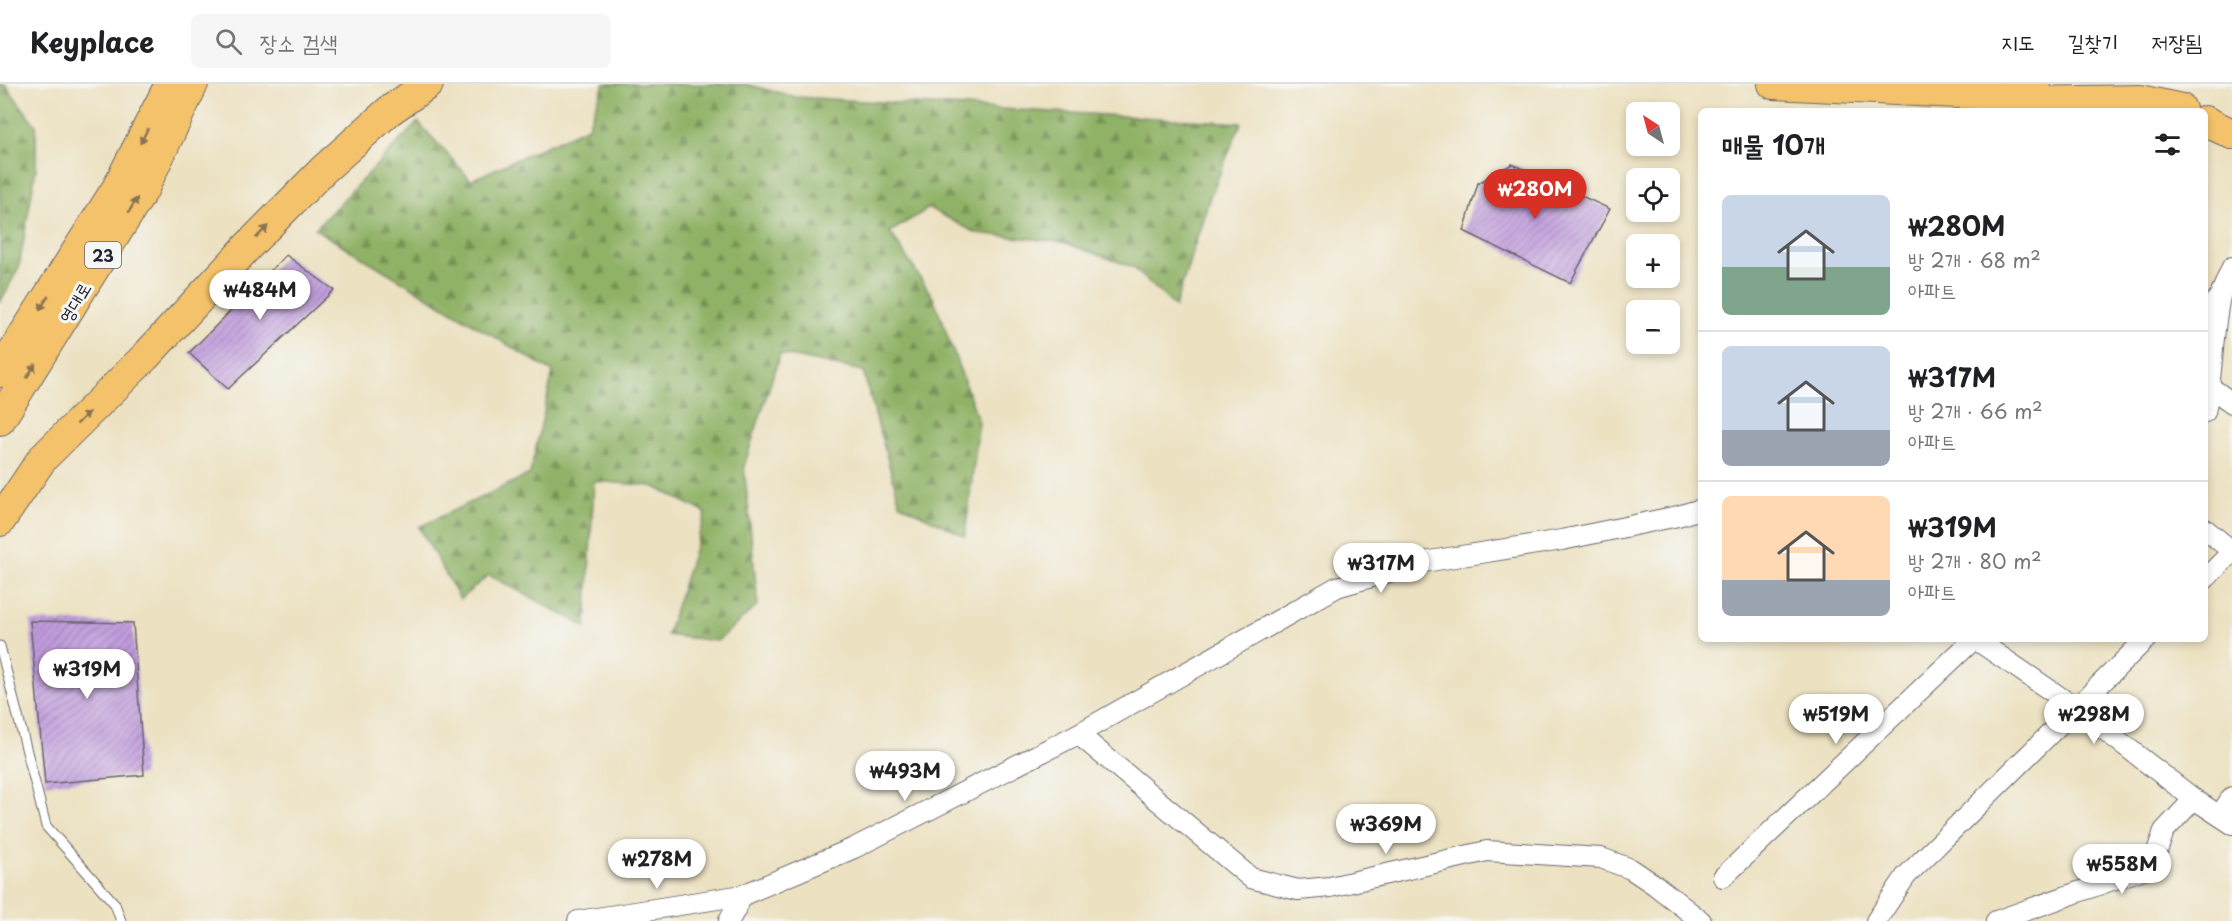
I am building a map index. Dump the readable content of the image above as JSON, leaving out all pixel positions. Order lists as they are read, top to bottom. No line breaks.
{"streets":{"main road":["23","영대로"]},"north":"top left","page":{"header":"Keyplace","search":"장소 검색","nav":["지도","길찾기","저장됨"],"map_buttons":["+","−"],"heading":"매물 10개","price":["₩280M","₩484M","₩317M","₩319M","₩519M","₩298M","₩493M","₩369M","₩278M","₩558M"],"list":[{"name":"₩280M","note":"방 2개 · 68 m² · 아파트"},{"name":"₩317M","note":"방 2개 · 66 m² · 아파트"},{"name":"₩319M","note":"방 2개 · 80 m² · 아파트"}]}}
